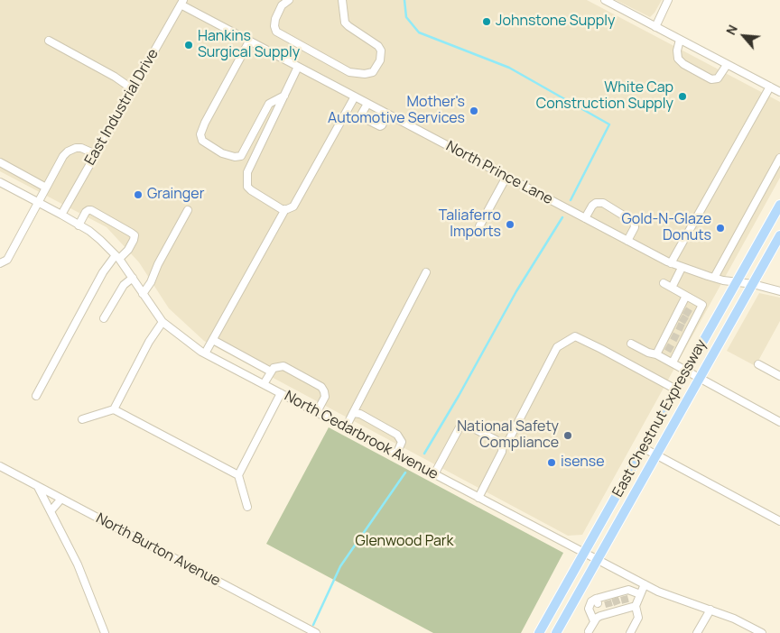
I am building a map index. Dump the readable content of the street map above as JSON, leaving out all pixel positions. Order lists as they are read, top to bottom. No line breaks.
{"streets":{"main road":["East Chestnut Expressway"],"street":["East Industrial Drive","North Prince Lane","North Cedarbrook Avenue","North Burton Avenue"]},"crossings":[["East Industrial Drive","North Prince Lane"],["East Industrial Drive","North Cedarbrook Avenue"],["North Prince Lane","East Chestnut Expressway"],["East Chestnut Expressway","North Cedarbrook Avenue"]],"parks":["Glenwood Park"],"places":["Johnstone Supply","Hankins Surgical Supply","White Cap Construction Supply","Mother's Automotive Services","Grainger","Taliaferro Imports","Gold-N-Glaze Donuts","National Safety Compliance","isense"],"north":"top left"}
